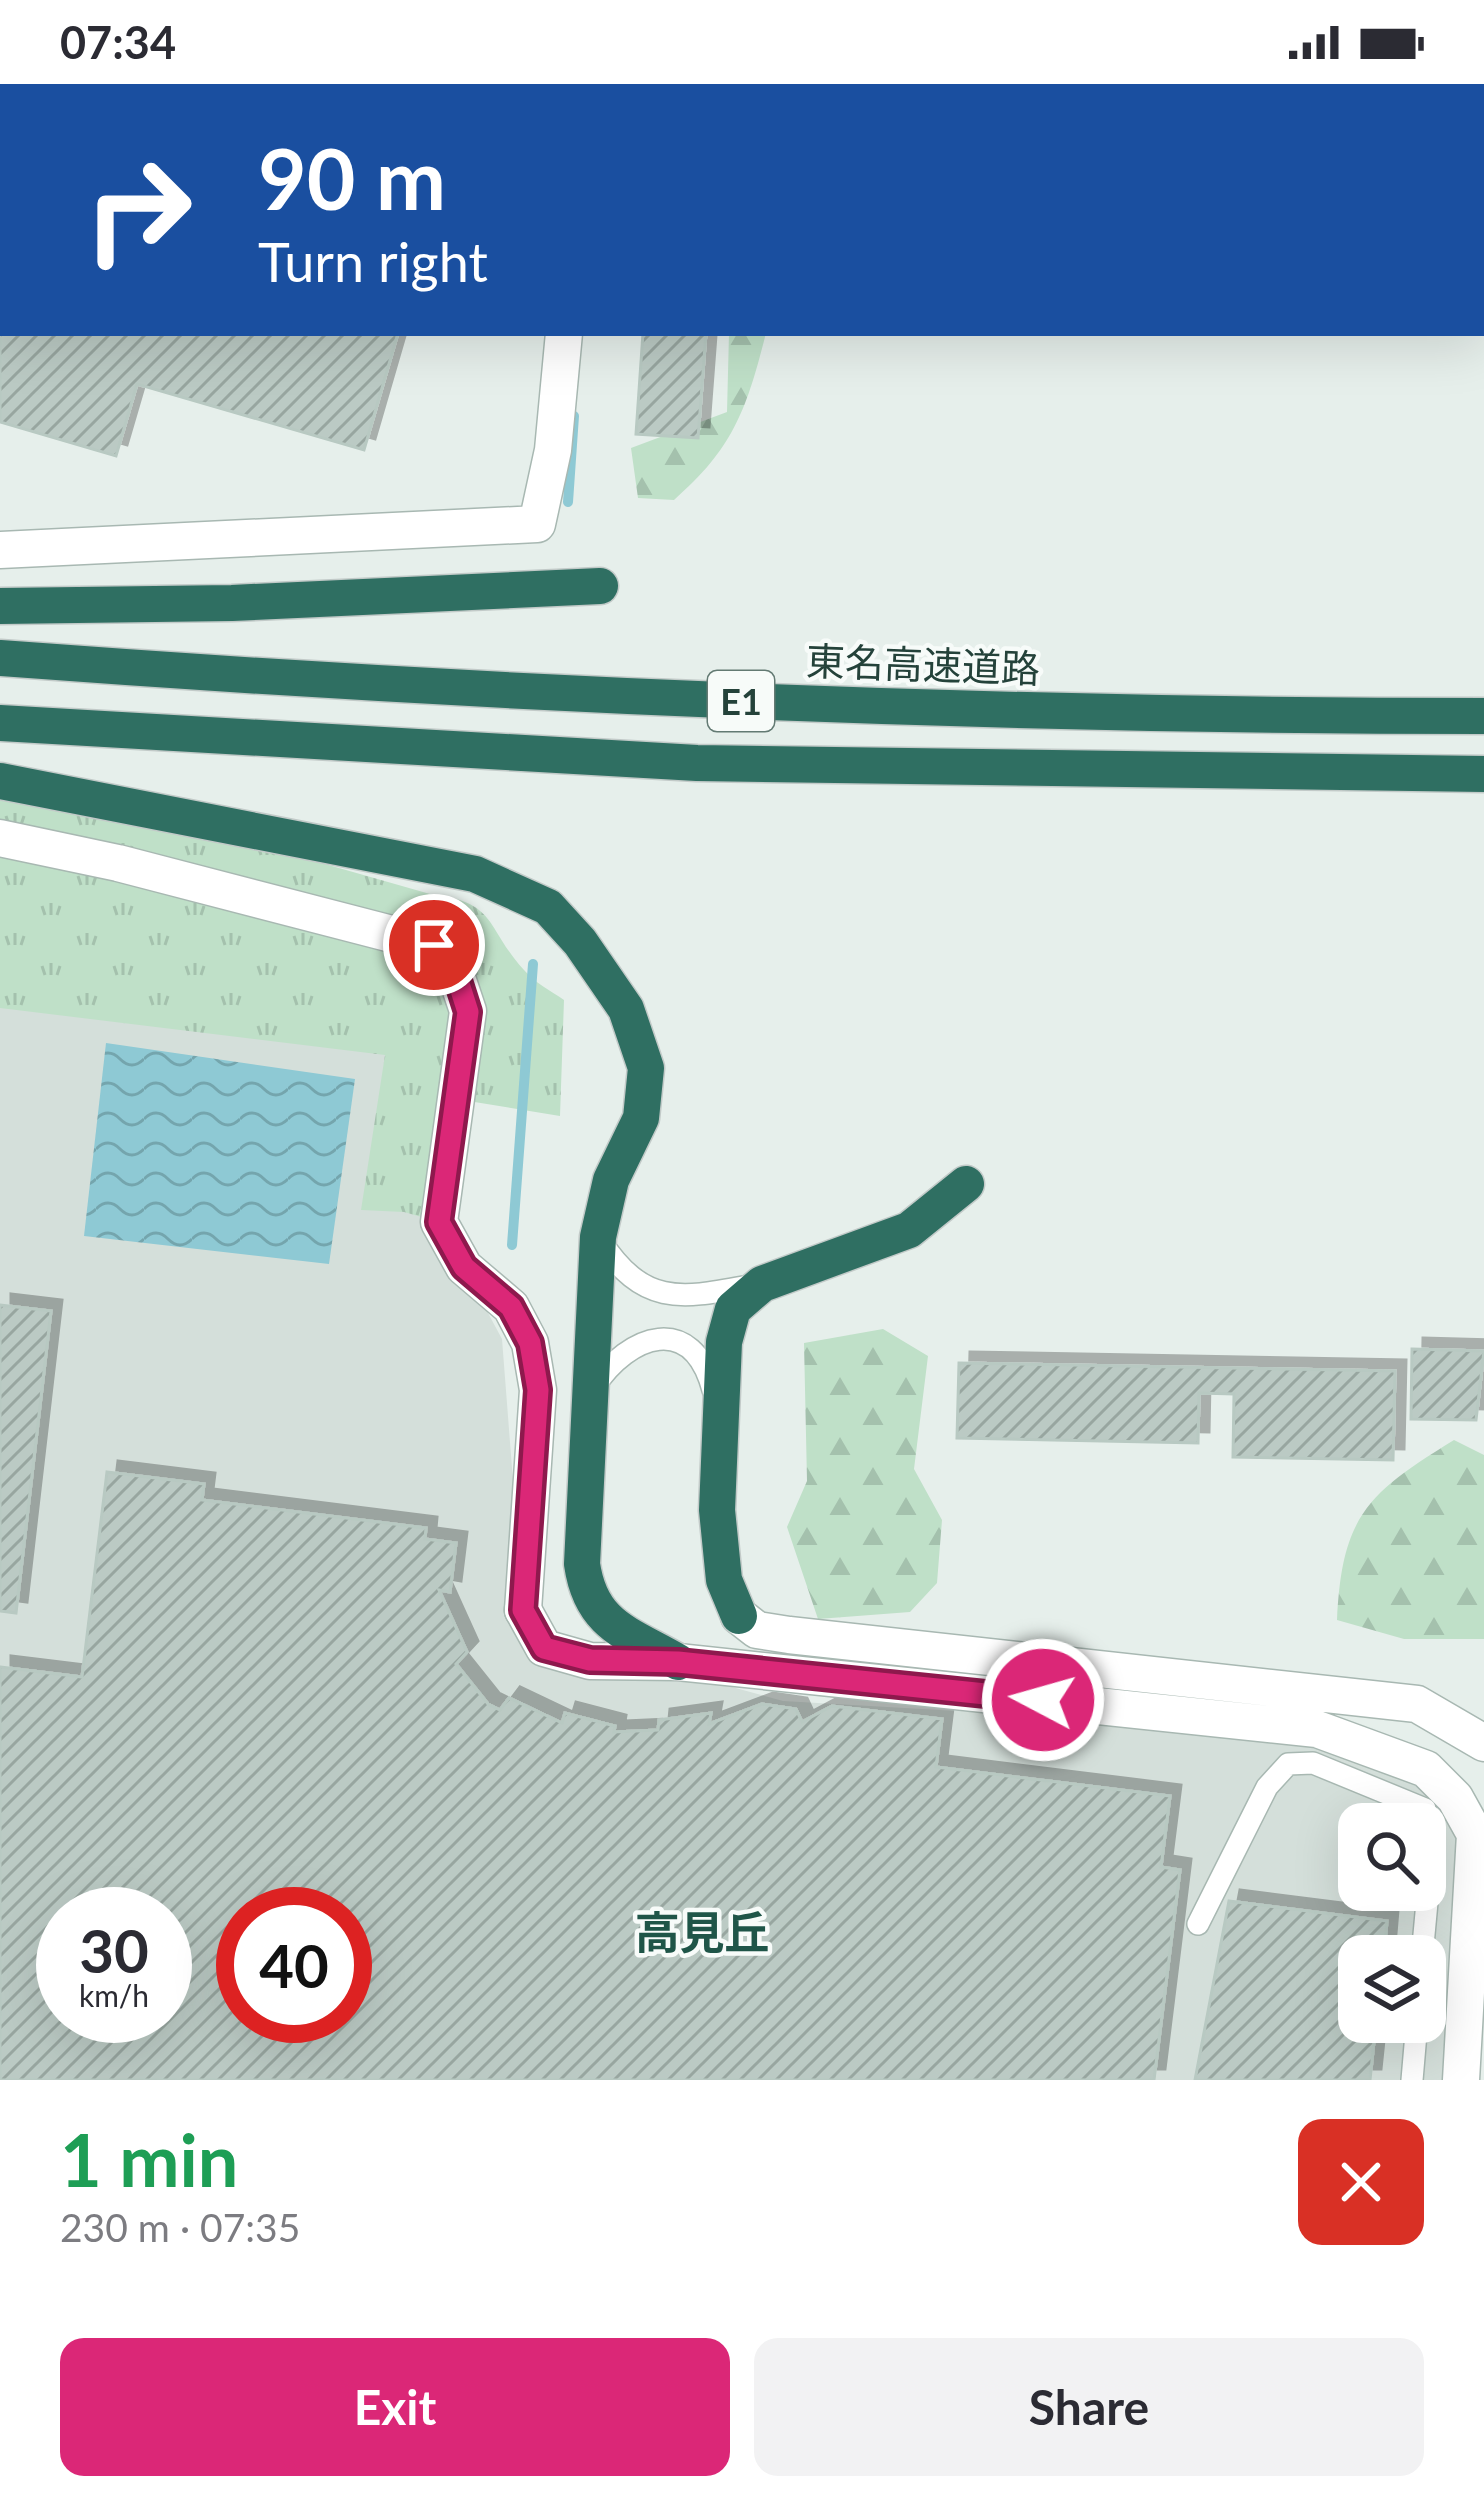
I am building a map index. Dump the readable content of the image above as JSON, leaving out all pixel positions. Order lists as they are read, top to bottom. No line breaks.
{"streets":{"highway":["東名高速道路","E1"]},"districts":["高見丘"],"page":{"status":"07:34","turn":["90 m","Turn right"],"speed":"30 km/h","limit":"40","heading":["1 min","230 m · 07:35"],"buttons":["Exit","Share"]}}
